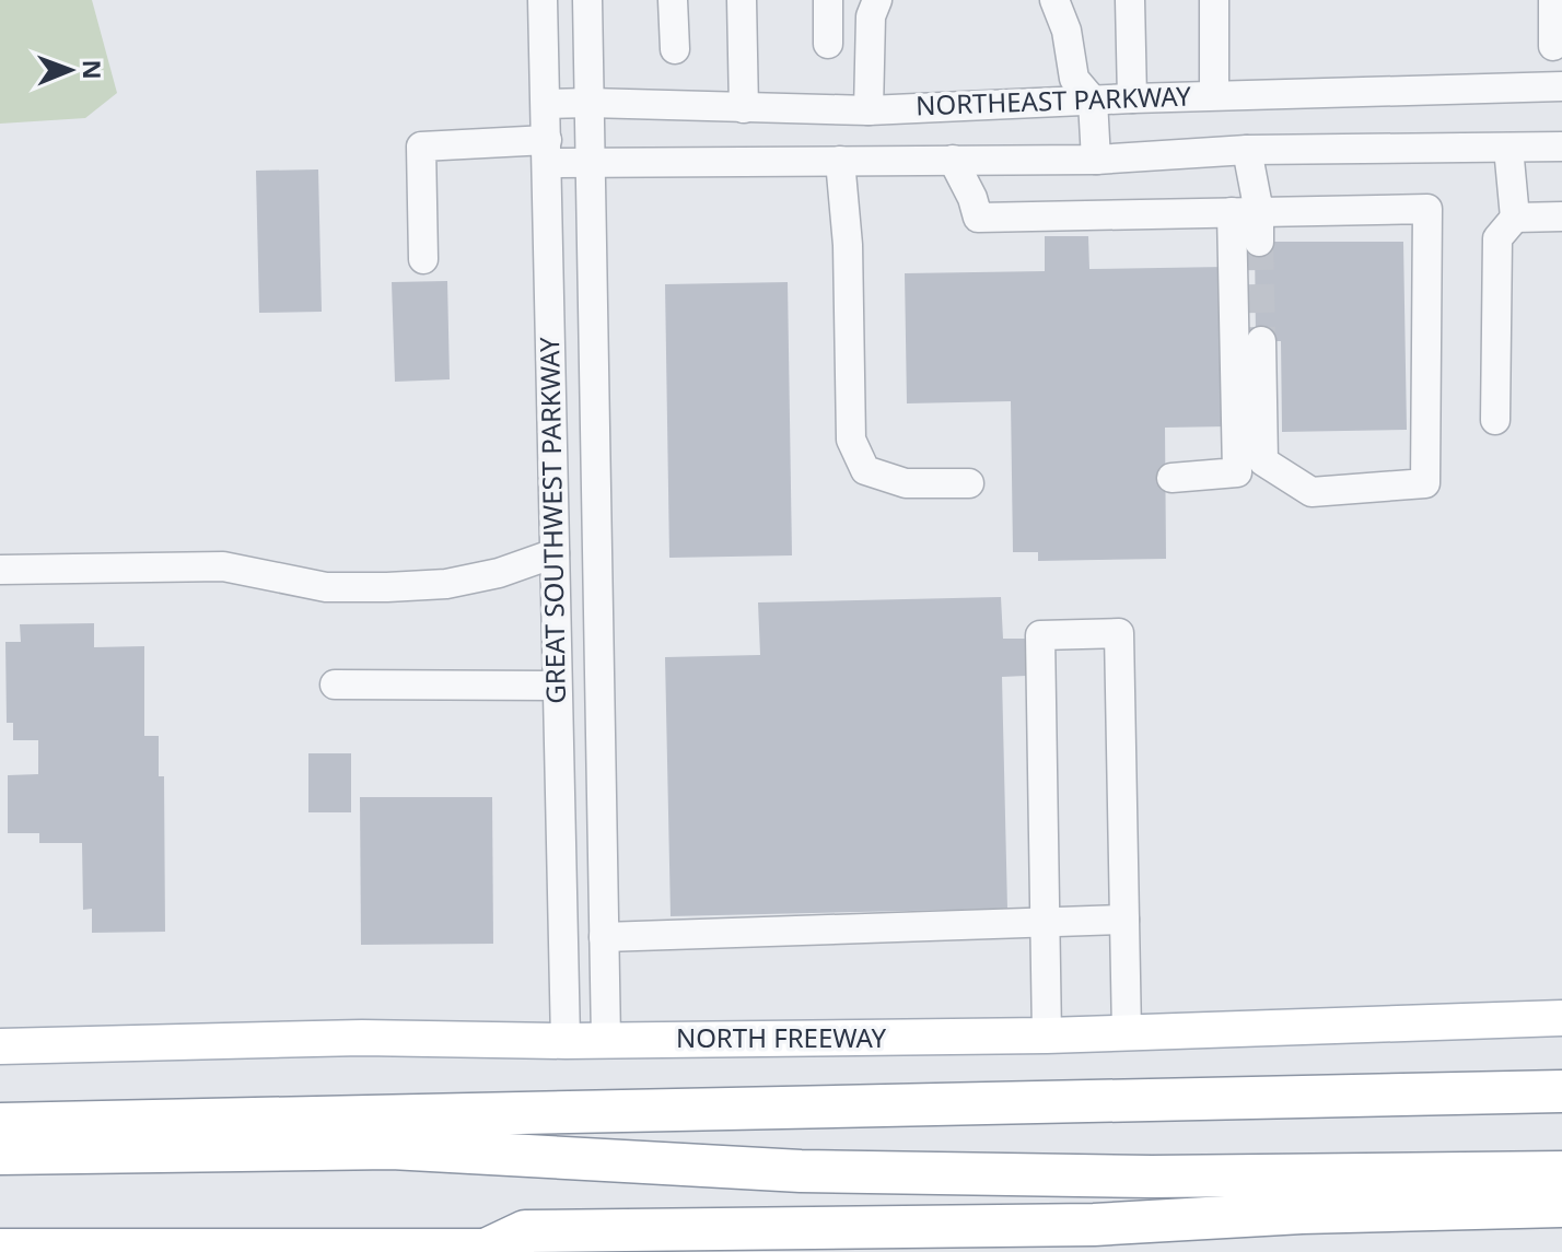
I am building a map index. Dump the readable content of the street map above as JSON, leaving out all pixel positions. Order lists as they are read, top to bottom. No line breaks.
{"streets":{"main road":["NORTH FREEWAY"],"street":["NORTHEAST PARKWAY","GREAT SOUTHWEST PARKWAY"]},"crossings":[["NORTHEAST PARKWAY","GREAT SOUTHWEST PARKWAY"],["GREAT SOUTHWEST PARKWAY","NORTH FREEWAY"]],"north":"right"}
